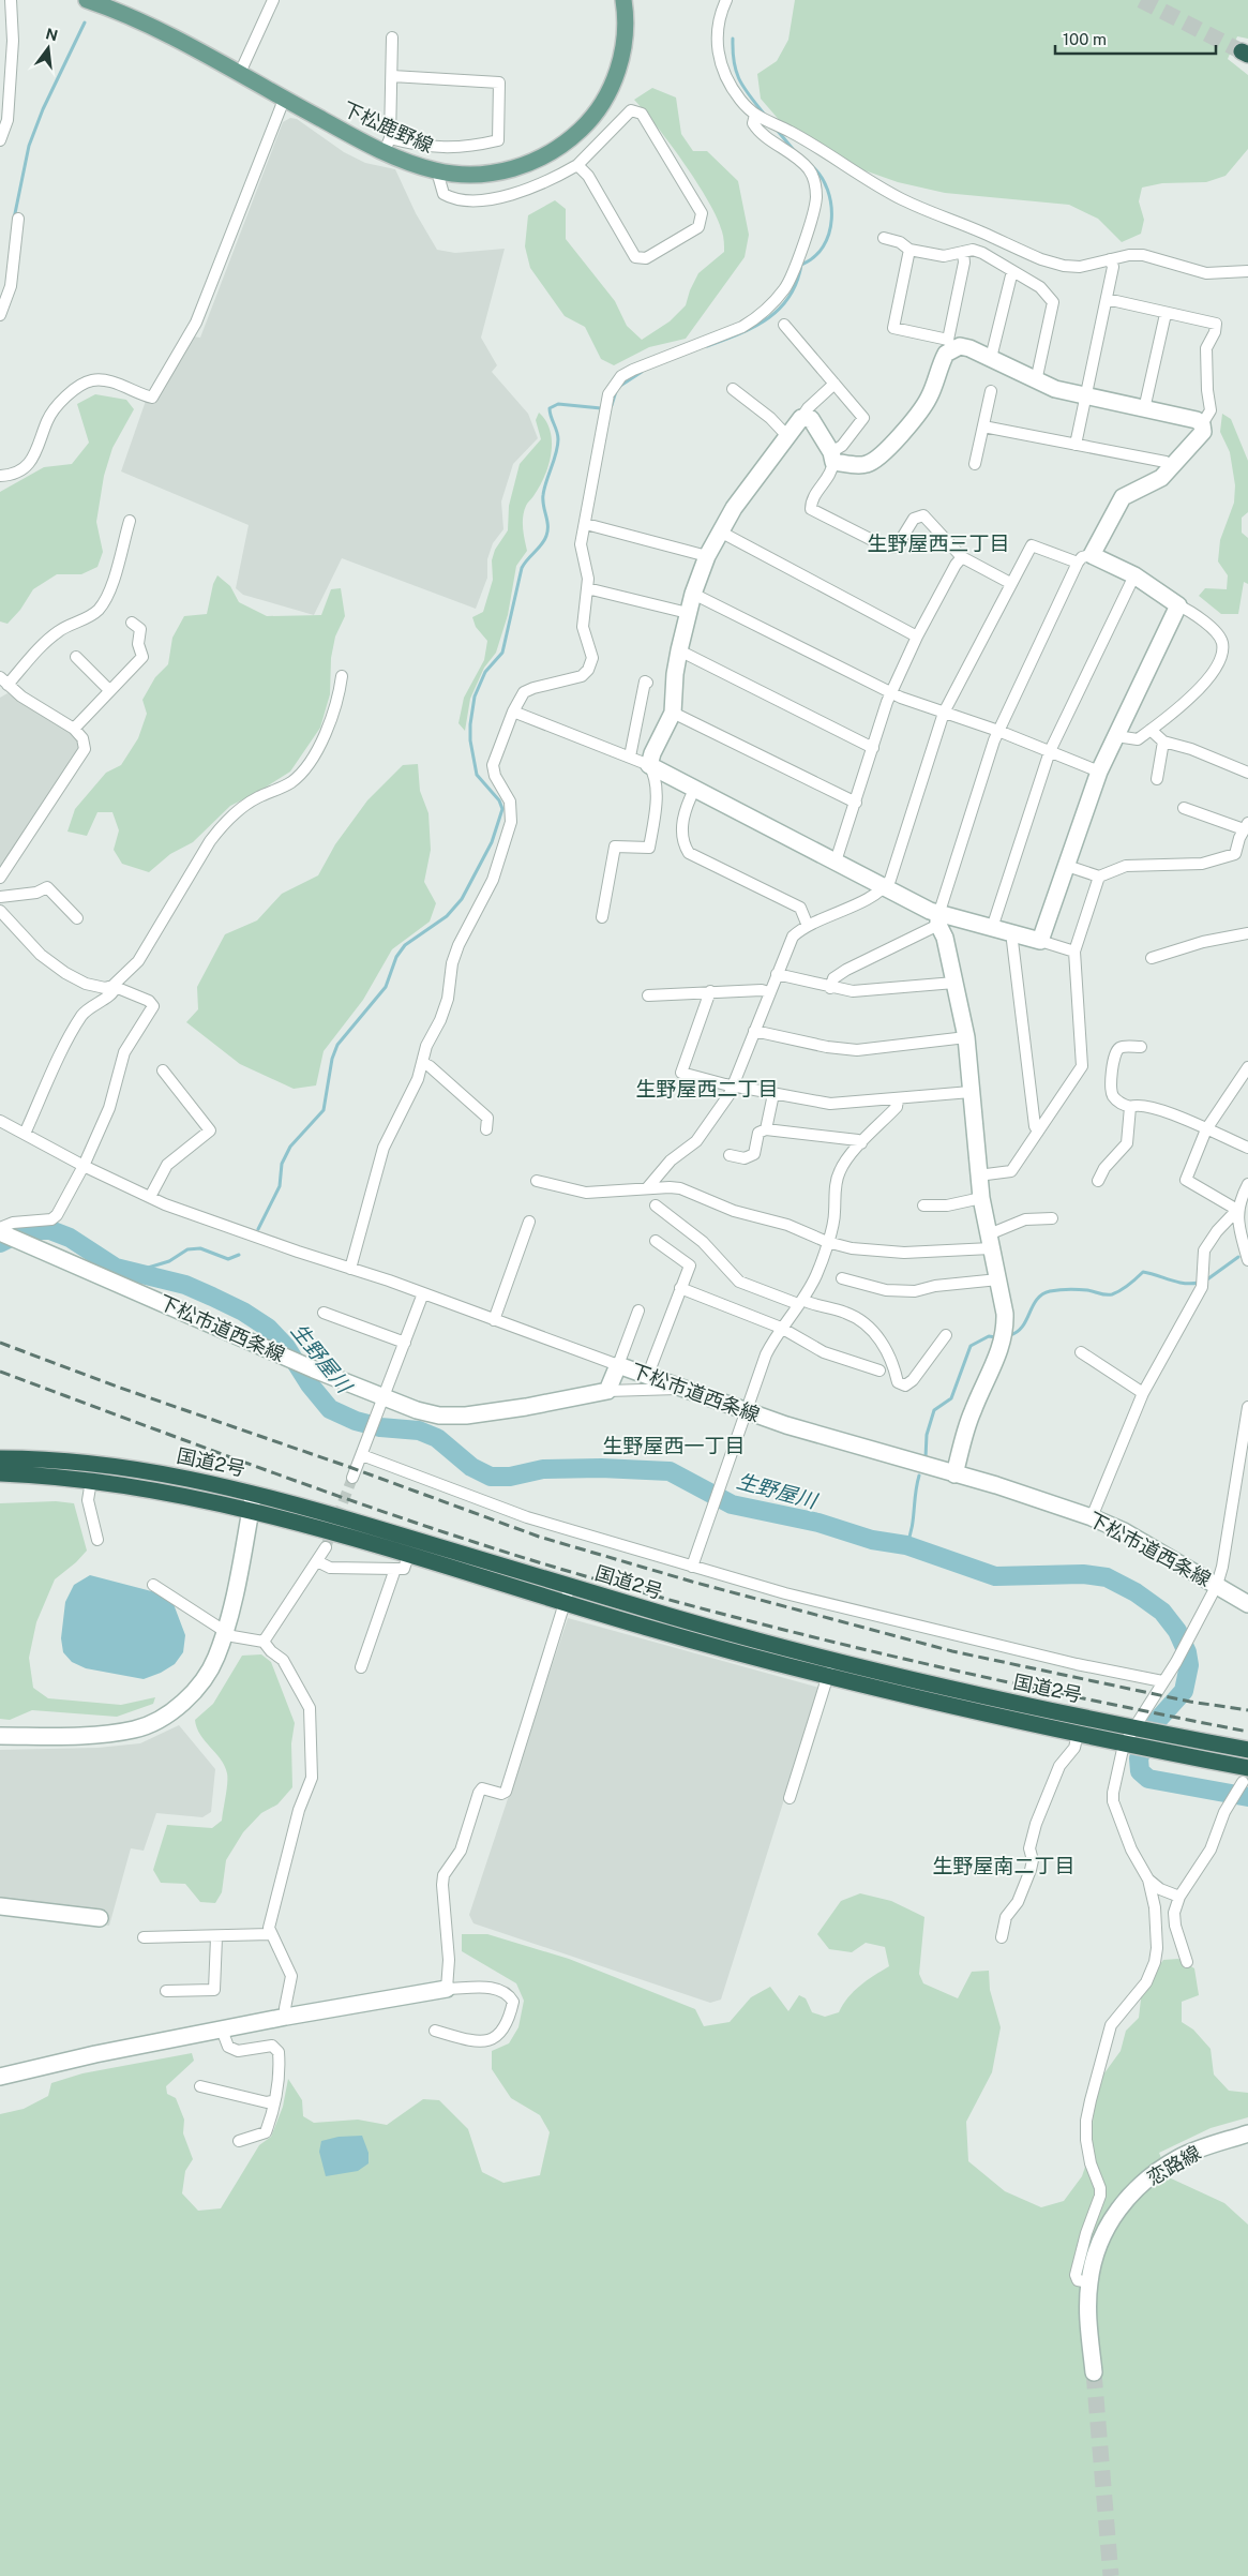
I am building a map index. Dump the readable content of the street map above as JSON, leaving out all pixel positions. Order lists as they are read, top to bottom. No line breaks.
{"streets":{"highway":["国道2号"],"main road":["下松鹿野線"],"street":["下松市道西条線","恋路線"]},"districts":["生野屋西三丁目","生野屋西二丁目","生野屋西一丁目","生野屋南二丁目"],"water":["生野屋川"],"scale_bar":"100 m","north":"top"}
